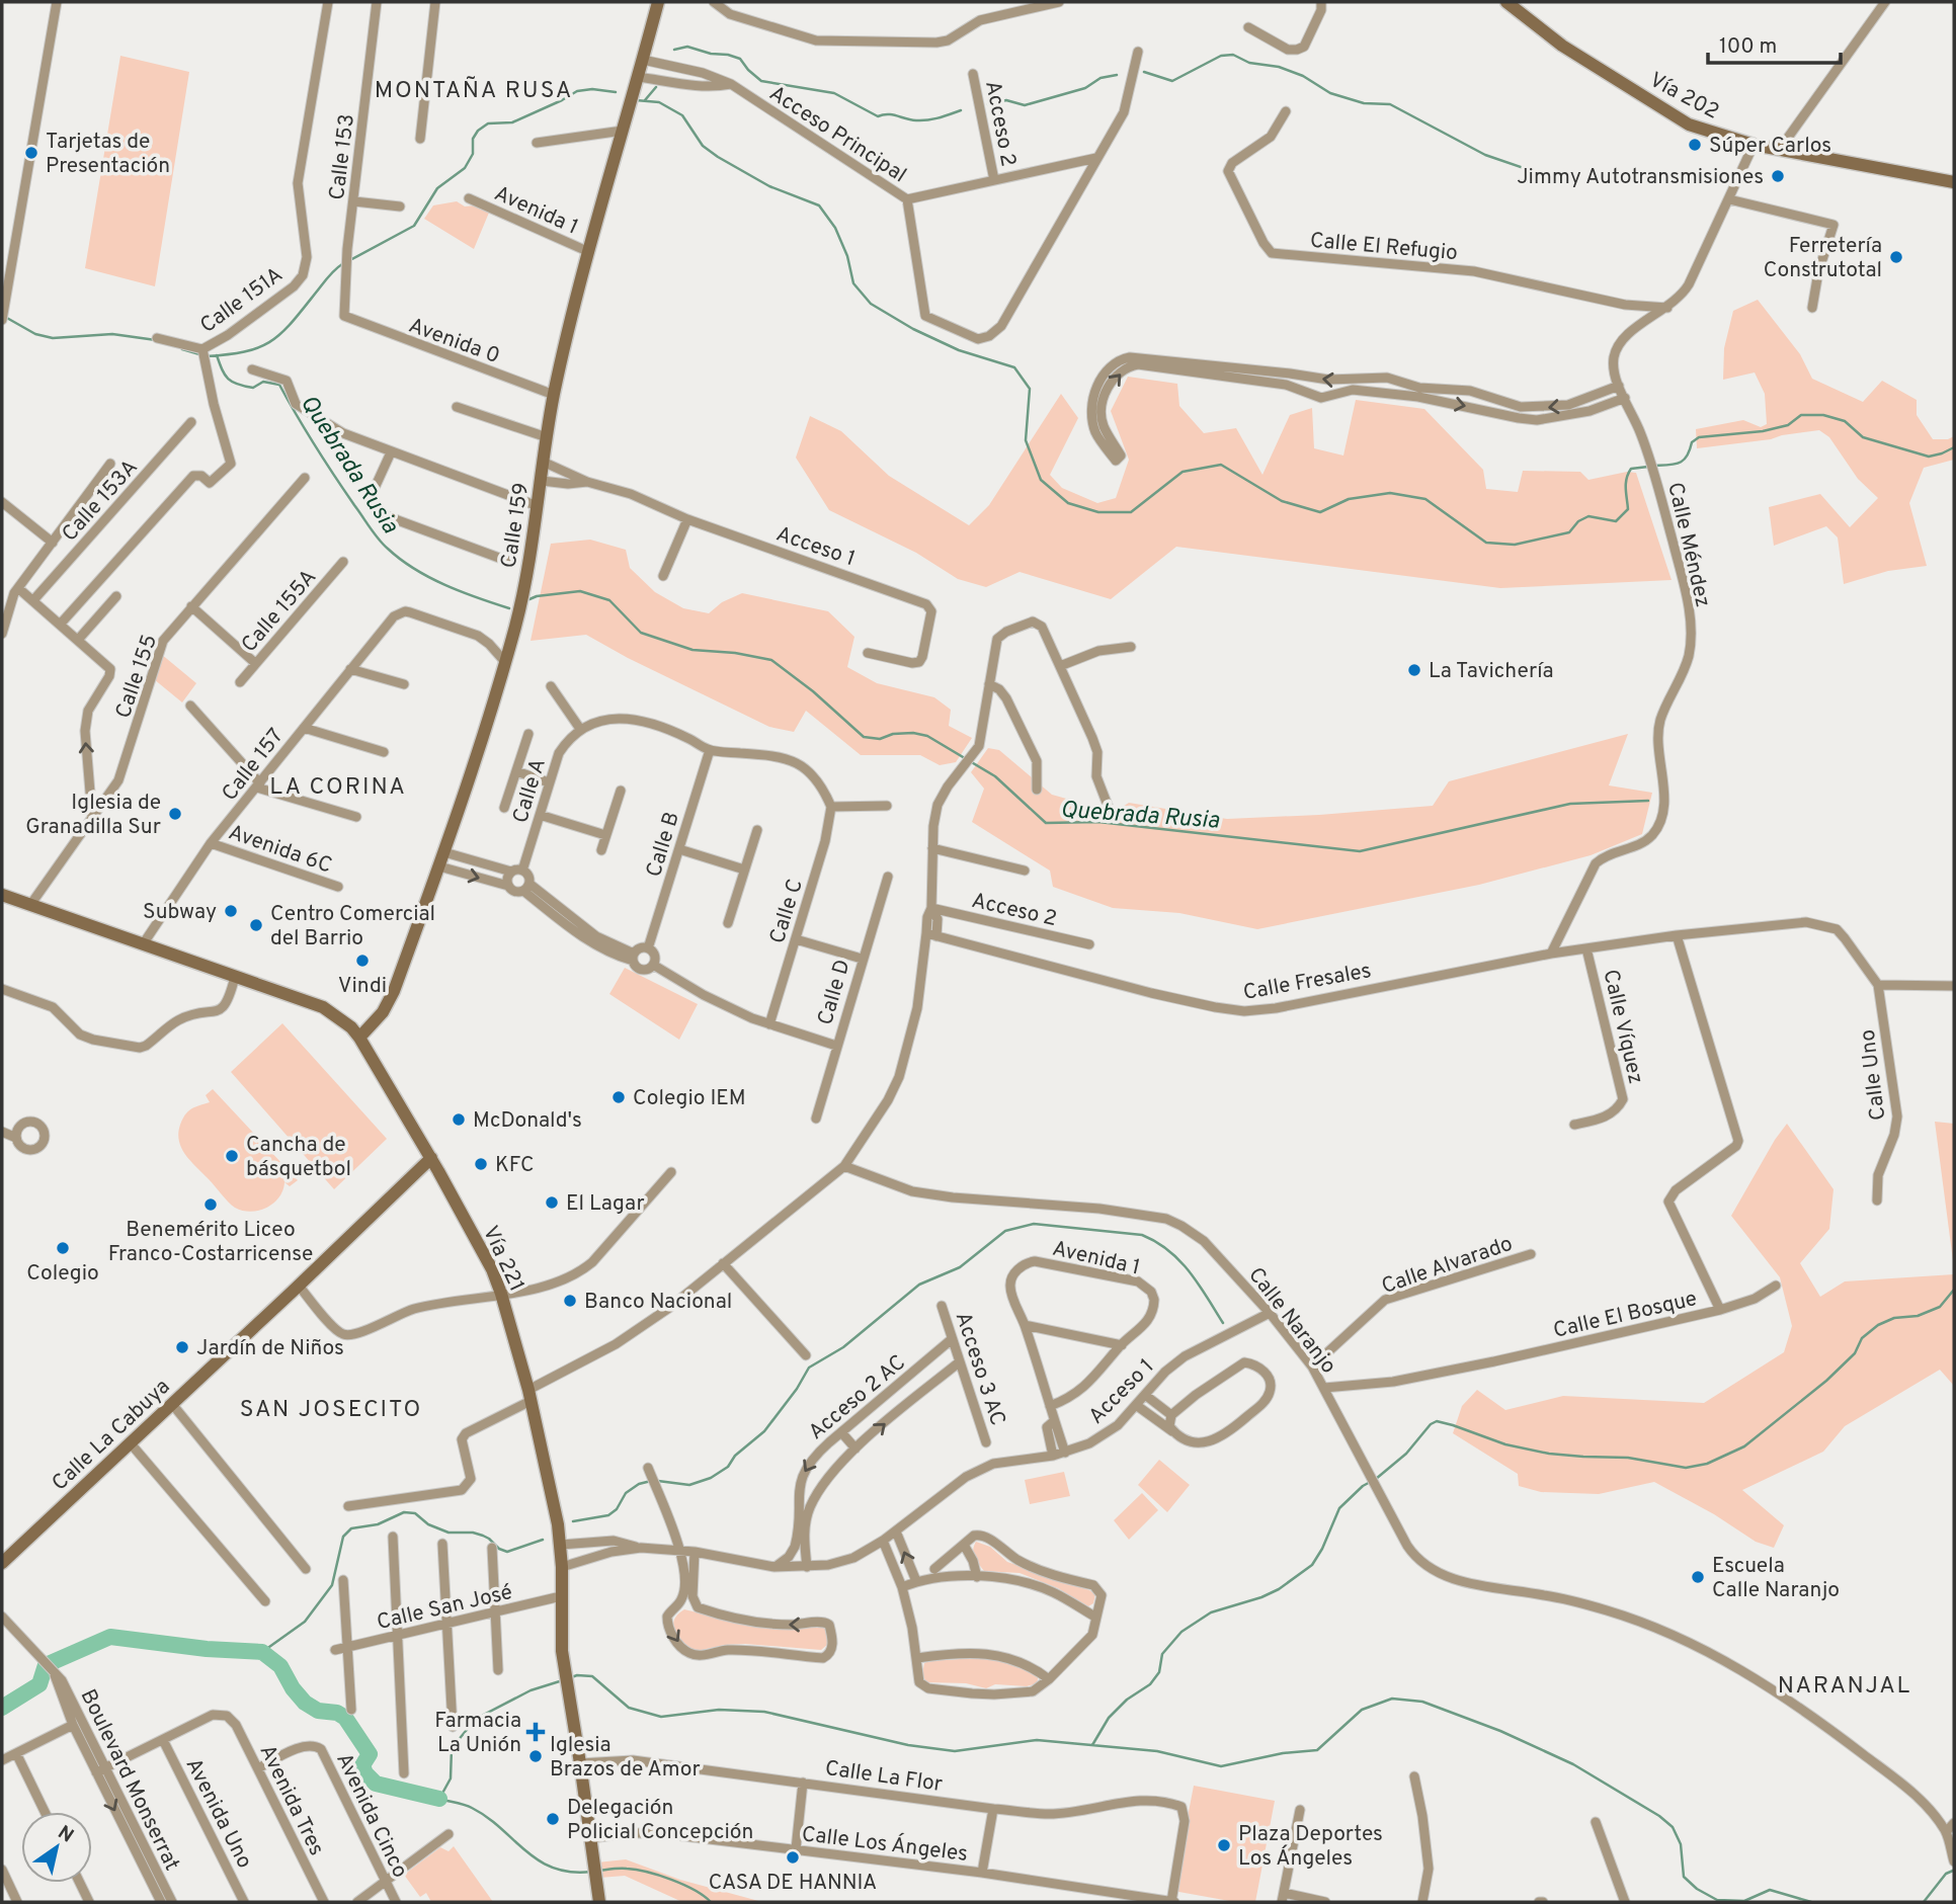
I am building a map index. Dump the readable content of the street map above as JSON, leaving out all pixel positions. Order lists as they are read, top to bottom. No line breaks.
{"streets":{"main road":["Vía 202","Calle 159","Vía 221","Calle La Cabuya"],"street":["Acceso 2","Acceso Principal","Calle 153","Avenida 1","Calle El Refugio","Calle 151A","Avenida 0","Calle 153A","Calle Méndez","Acceso 1","Calle 155A","Calle 155","Calle 157","Calle A","Calle B","Avenida 6C","Calle C","Calle Fresales","Calle D","Calle Víquez","Calle Uno","Calle Alvarado","Calle El Bosque","Calle Naranjo","Acceso 3 AC","Acceso 2 AC","Calle San José","Calle La Flor","Boulevard Monserrat","Avenida Tres","Avenida Uno","Avenida Cinco","Calle Los Ángeles"]},"crossings":[["Vía 202","Calle Méndez"],["Acceso 2","Acceso Principal"],["Acceso Principal","Calle 159"],["Calle 153","Avenida 0"],["Avenida 1","Calle 159"],["Avenida 1","Acceso 1"],["Calle El Refugio","Calle Méndez"],["Avenida 0","Calle 159"],["Calle 159","Acceso 1"],["Calle 159","Calle 157"],["Calle 159","Vía 221"],["Calle Méndez","Calle Fresales"],["Acceso 1","Vía 221"],["Acceso 1","Calle Naranjo"],["Acceso 1","Acceso 2 AC"],["Calle 155","Vía 221"],["Calle 157","Avenida 6C"],["Calle 157","Vía 221"],["Calle Fresales","Calle Víquez"],["Calle Fresales","Calle Uno"],["Calle Fresales","Calle El Bosque"],["Vía 221","Calle La Cabuya"],["Vía 221","Calle San José"],["Vía 221","Calle La Flor"],["Vía 221","Calle Los Ángeles"],["Calle Alvarado","Calle Naranjo"],["Calle El Bosque","Calle Naranjo"],["Acceso 3 AC","Acceso 2 AC"],["Calle La Flor","Calle Los Ángeles"],["Avenida Tres","Avenida Uno"],["Avenida Tres","Avenida Cinco"]],"districts":["MONTAÑA RUSA","LA CORINA","SAN JOSECITO","NARANJAL"],"water":["Quebrada Rusia"],"places":{"other":["Súper Carlos","Tarjetas de Presentación","Jimmy Autotransmisiones","Ferretería Construtotal","La Tavichería","Iglesia de Granadilla Sur","Subway","Centro Comercial del Barrio","Vindi","Colegio IEM","McDonald's","Cancha de básquetbol","KFC","El Lagar","Benemérito Liceo Franco-Costarricense","Colegio","Banco Nacional","Jardín de Niños","Escuela Calle Naranjo","Iglesia Brazos de Amor","Delegación Policial Concepción","Plaza Deportes Los Ángeles","CASA DE HANNIA"],"health":["Farmacia La Unión"]},"scale_bar":"100 m","north":"top right"}
